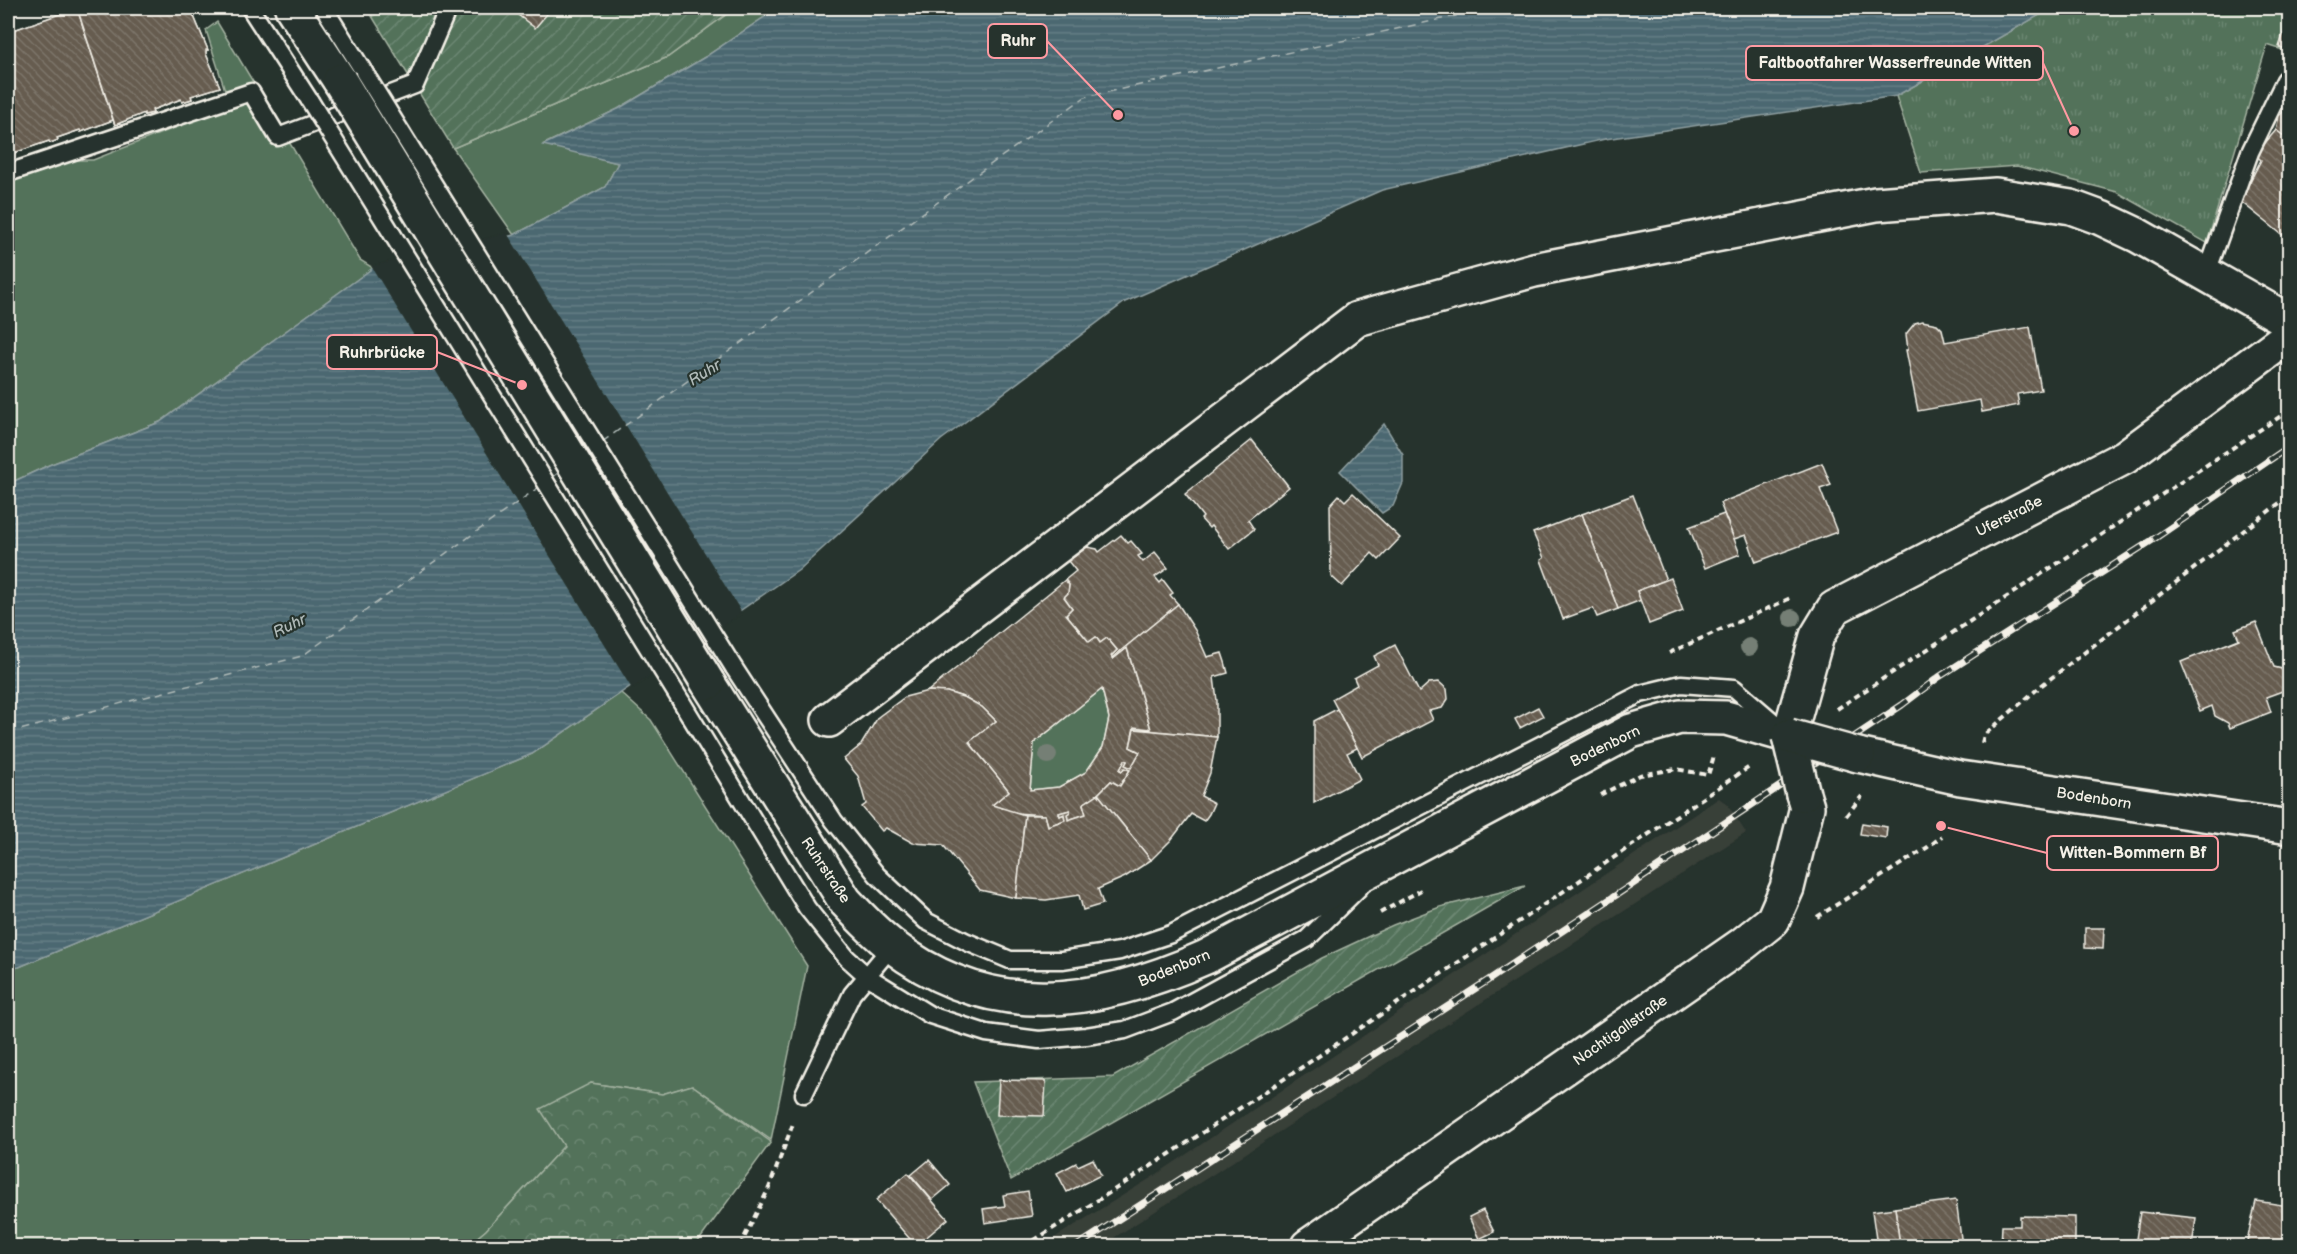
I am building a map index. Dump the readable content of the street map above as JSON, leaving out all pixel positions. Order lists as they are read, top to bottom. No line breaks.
{"streets":{"street":["Uferstraße","Bodenborn","Ruhrstraße","Nachtigallstraße"]},"crossings":[["Uferstraße","Bodenborn"],["Uferstraße","Nachtigallstraße"],["Bodenborn","Ruhrstraße"],["Bodenborn","Nachtigallstraße"]],"water":["Ruhr"],"places":["Ruhr","Faltbootfahrer Wasserfreunde Witten","Ruhrbrücke","Witten-Bommern Bf"]}
